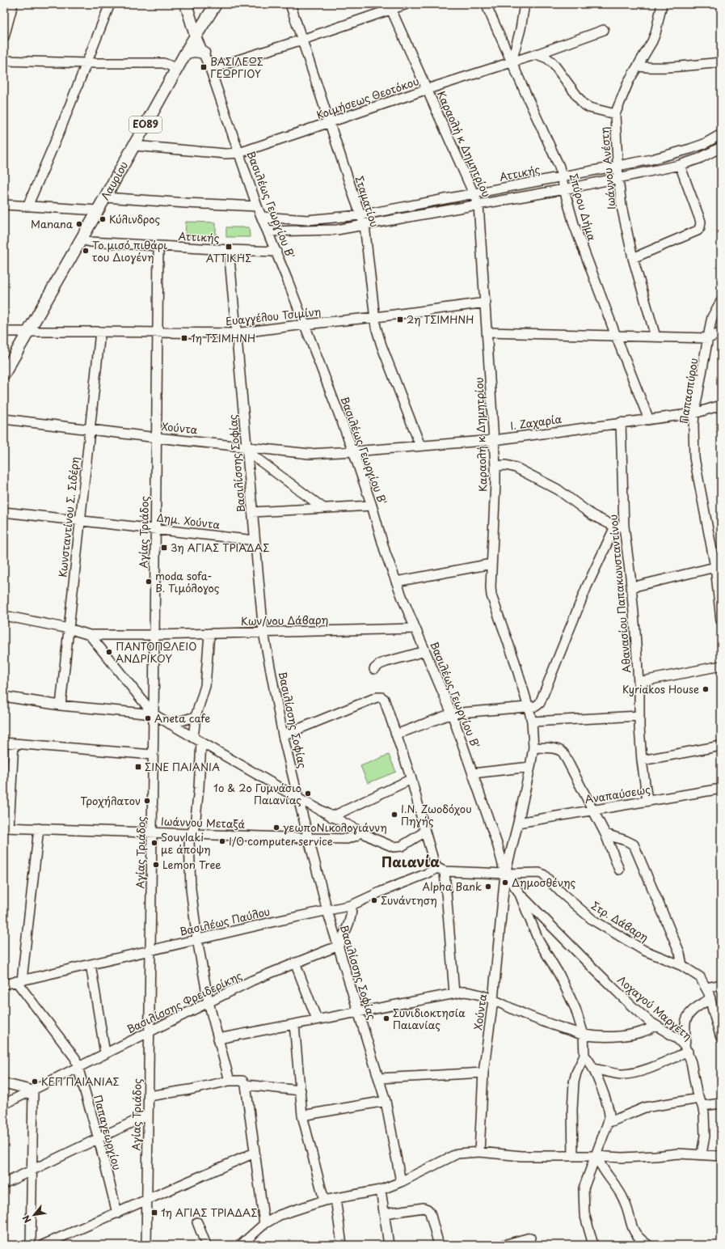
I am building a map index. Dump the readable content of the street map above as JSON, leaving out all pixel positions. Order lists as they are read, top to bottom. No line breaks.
{"streets":{"main road":["ΕΟ89","Λαυρίου"],"street":["Κοιμήσεως Θεοτόκου","Καραολή κ Δημητρίου","Ιωάννου Ανέστη","Αττικής","Σταματίου","Βασιλέως Γεωργίου Β'","Σπύρου Δήμα","Ευαγγέλου Τσιμίνη","Παπασπύρου","Ι. Ζαχαρία","Χούντα","Βασιλίσσης Σοφίας","Κωνσταντίνου Σ. Σιδέρη","Δημ. Χούντα","Αγίας Τριάδος","Αθανασίου Παπακωνσταντίνου","Κων/νου Δάβαρη","Αναπαύσεως","Ιωάννου Μεταξά","Βασιλέως Παύλου","Στρ. Δάβαρη","Βασιλίσσης Φρειδερίκης","Λοχαγού Μαργέτη","Παπαγεωργίου"]},"crossings":[["Κοιμήσεως Θεοτόκου","Καραολή κ Δημητρίου"],["Κοιμήσεως Θεοτόκου","Λαυρίου"],["Κοιμήσεως Θεοτόκου","Σταματίου"],["Κοιμήσεως Θεοτόκου","Βασιλέως Γεωργίου Β'"],["Κοιμήσεως Θεοτόκου","Σπύρου Δήμα"],["Καραολή κ Δημητρίου","Αττικής"],["Καραολή κ Δημητρίου","Βασιλέως Γεωργίου Β'"],["Καραολή κ Δημητρίου","Ευαγγέλου Τσιμίνη"],["Καραολή κ Δημητρίου","Ι. Ζαχαρία"],["Καραολή κ Δημητρίου","Χούντα"],["Καραολή κ Δημητρίου","Αναπαύσεως"],["Καραολή κ Δημητρίου","Στρ. Δάβαρη"],["Ιωάννου Ανέστη","Αττικής"],["Αττικής","Λαυρίου"],["Αττικής","Σταματίου"],["Αττικής","Βασιλέως Γεωργίου Β'"],["Αττικής","Σπύρου Δήμα"],["Αττικής","Βασιλίσσης Σοφίας"],["Αττικής","Αγίας Τριάδος"],["Λαυρίου","Βασιλέως Γεωργίου Β'"],["Λαυρίου","Ευαγγέλου Τσιμίνη"],["Σταματίου","Ευαγγέλου Τσιμίνη"],["Σταματίου","Ι. Ζαχαρία"],["Βασιλέως Γεωργίου Β'","Ευαγγέλου Τσιμίνη"],["Βασιλέως Γεωργίου Β'","Ι. Ζαχαρία"],["Βασιλέως Γεωργίου Β'","Χούντα"],["Βασιλέως Γεωργίου Β'","Κων/νου Δάβαρη"],["Βασιλέως Γεωργίου Β'","Στρ. Δάβαρη"],["Σπύρου Δήμα","Ι. Ζαχαρία"],["Ευαγγέλου Τσιμίνη","Βασιλίσσης Σοφίας"],["Ευαγγέλου Τσιμίνη","Κωνσταντίνου Σ. Σιδέρη"],["Ευαγγέλου Τσιμίνη","Αγίας Τριάδος"],["Παπασπύρου","Ι. Ζαχαρία"],["Ι. Ζαχαρία","Χούντα"],["Ι. Ζαχαρία","Αθανασίου Παπακωνσταντίνου"],["Χούντα","Βασιλίσσης Σοφίας"],["Χούντα","Κωνσταντίνου Σ. Σιδέρη"],["Χούντα","Αγίας Τριάδος"],["Χούντα","Στρ. Δάβαρη"],["Βασιλίσσης Σοφίας","Δημ. Χούντα"],["Βασιλίσσης Σοφίας","Κων/νου Δάβαρη"],["Βασιλίσσης Σοφίας","Ιωάννου Μεταξά"],["Βασιλίσσης Σοφίας","Βασιλέως Παύλου"],["Βασιλίσσης Σοφίας","Βασιλίσσης Φρειδερίκης"],["Κωνσταντίνου Σ. Σιδέρη","Δημ. Χούντα"],["Κωνσταντίνου Σ. Σιδέρη","Κων/νου Δάβαρη"],["Δημ. Χούντα","Αγίας Τριάδος"],["Αγίας Τριάδος","Κων/νου Δάβαρη"],["Αγίας Τριάδος","Ιωάννου Μεταξά"],["Αγίας Τριάδος","Βασιλέως Παύλου"],["Αγίας Τριάδος","Βασιλίσσης Φρειδερίκης"],["Αθανασίου Παπακωνσταντίνου","Αναπαύσεως"],["Βασιλέως Παύλου","Στρ. Δάβαρη"],["Βασιλέως Παύλου","Παπαγεωργίου"],["Βασιλίσσης Φρειδερίκης","Παπαγεωργίου"]],"districts":["Παιανία"],"places":{"transit":["ΒΑΣΙΛΕΩΣ ΓΕΩΡΓΙΟΥ","ΑΤΤΙΚΗΣ","2η ΤΣΙΜΗΝΗ","1η ΤΣΙΜΗΝΗ","3η ΑΓΙΑΣ ΤΡΙΑΔΑΣ","ΣΙΝΕ ΠΑΙΑΝΙΑ","1η ΑΓΙΑΣ ΤΡΙΑΔΑΣ"],"other":["Κύλινδρος","Manana","Το μισό πιθάρι του Διογένη","moda sofa- Β. Τιμόλογος","ΠΑΝΤΟΠΩΛΕΙΟ ΑΝΔΡΙΚΟΥ","Kyriakos House","Aneta cafe","1ο & 2ο Γυμνάσιο Παιανίας","Τροχήλατον","Ι.Ν. Ζωοδόχου Πηγής","γεωποΝικολογιάννη","I/O computer service","Souvlaki με άποψη","Lemon Tree","Δημοσθένης","Alpha Bank","Συνάντηση","Συνιδιοκτησία Παιανίας","ΚΕΠ ΠΑΙΑΝΙΑΣ"]},"north":"bottom left"}
